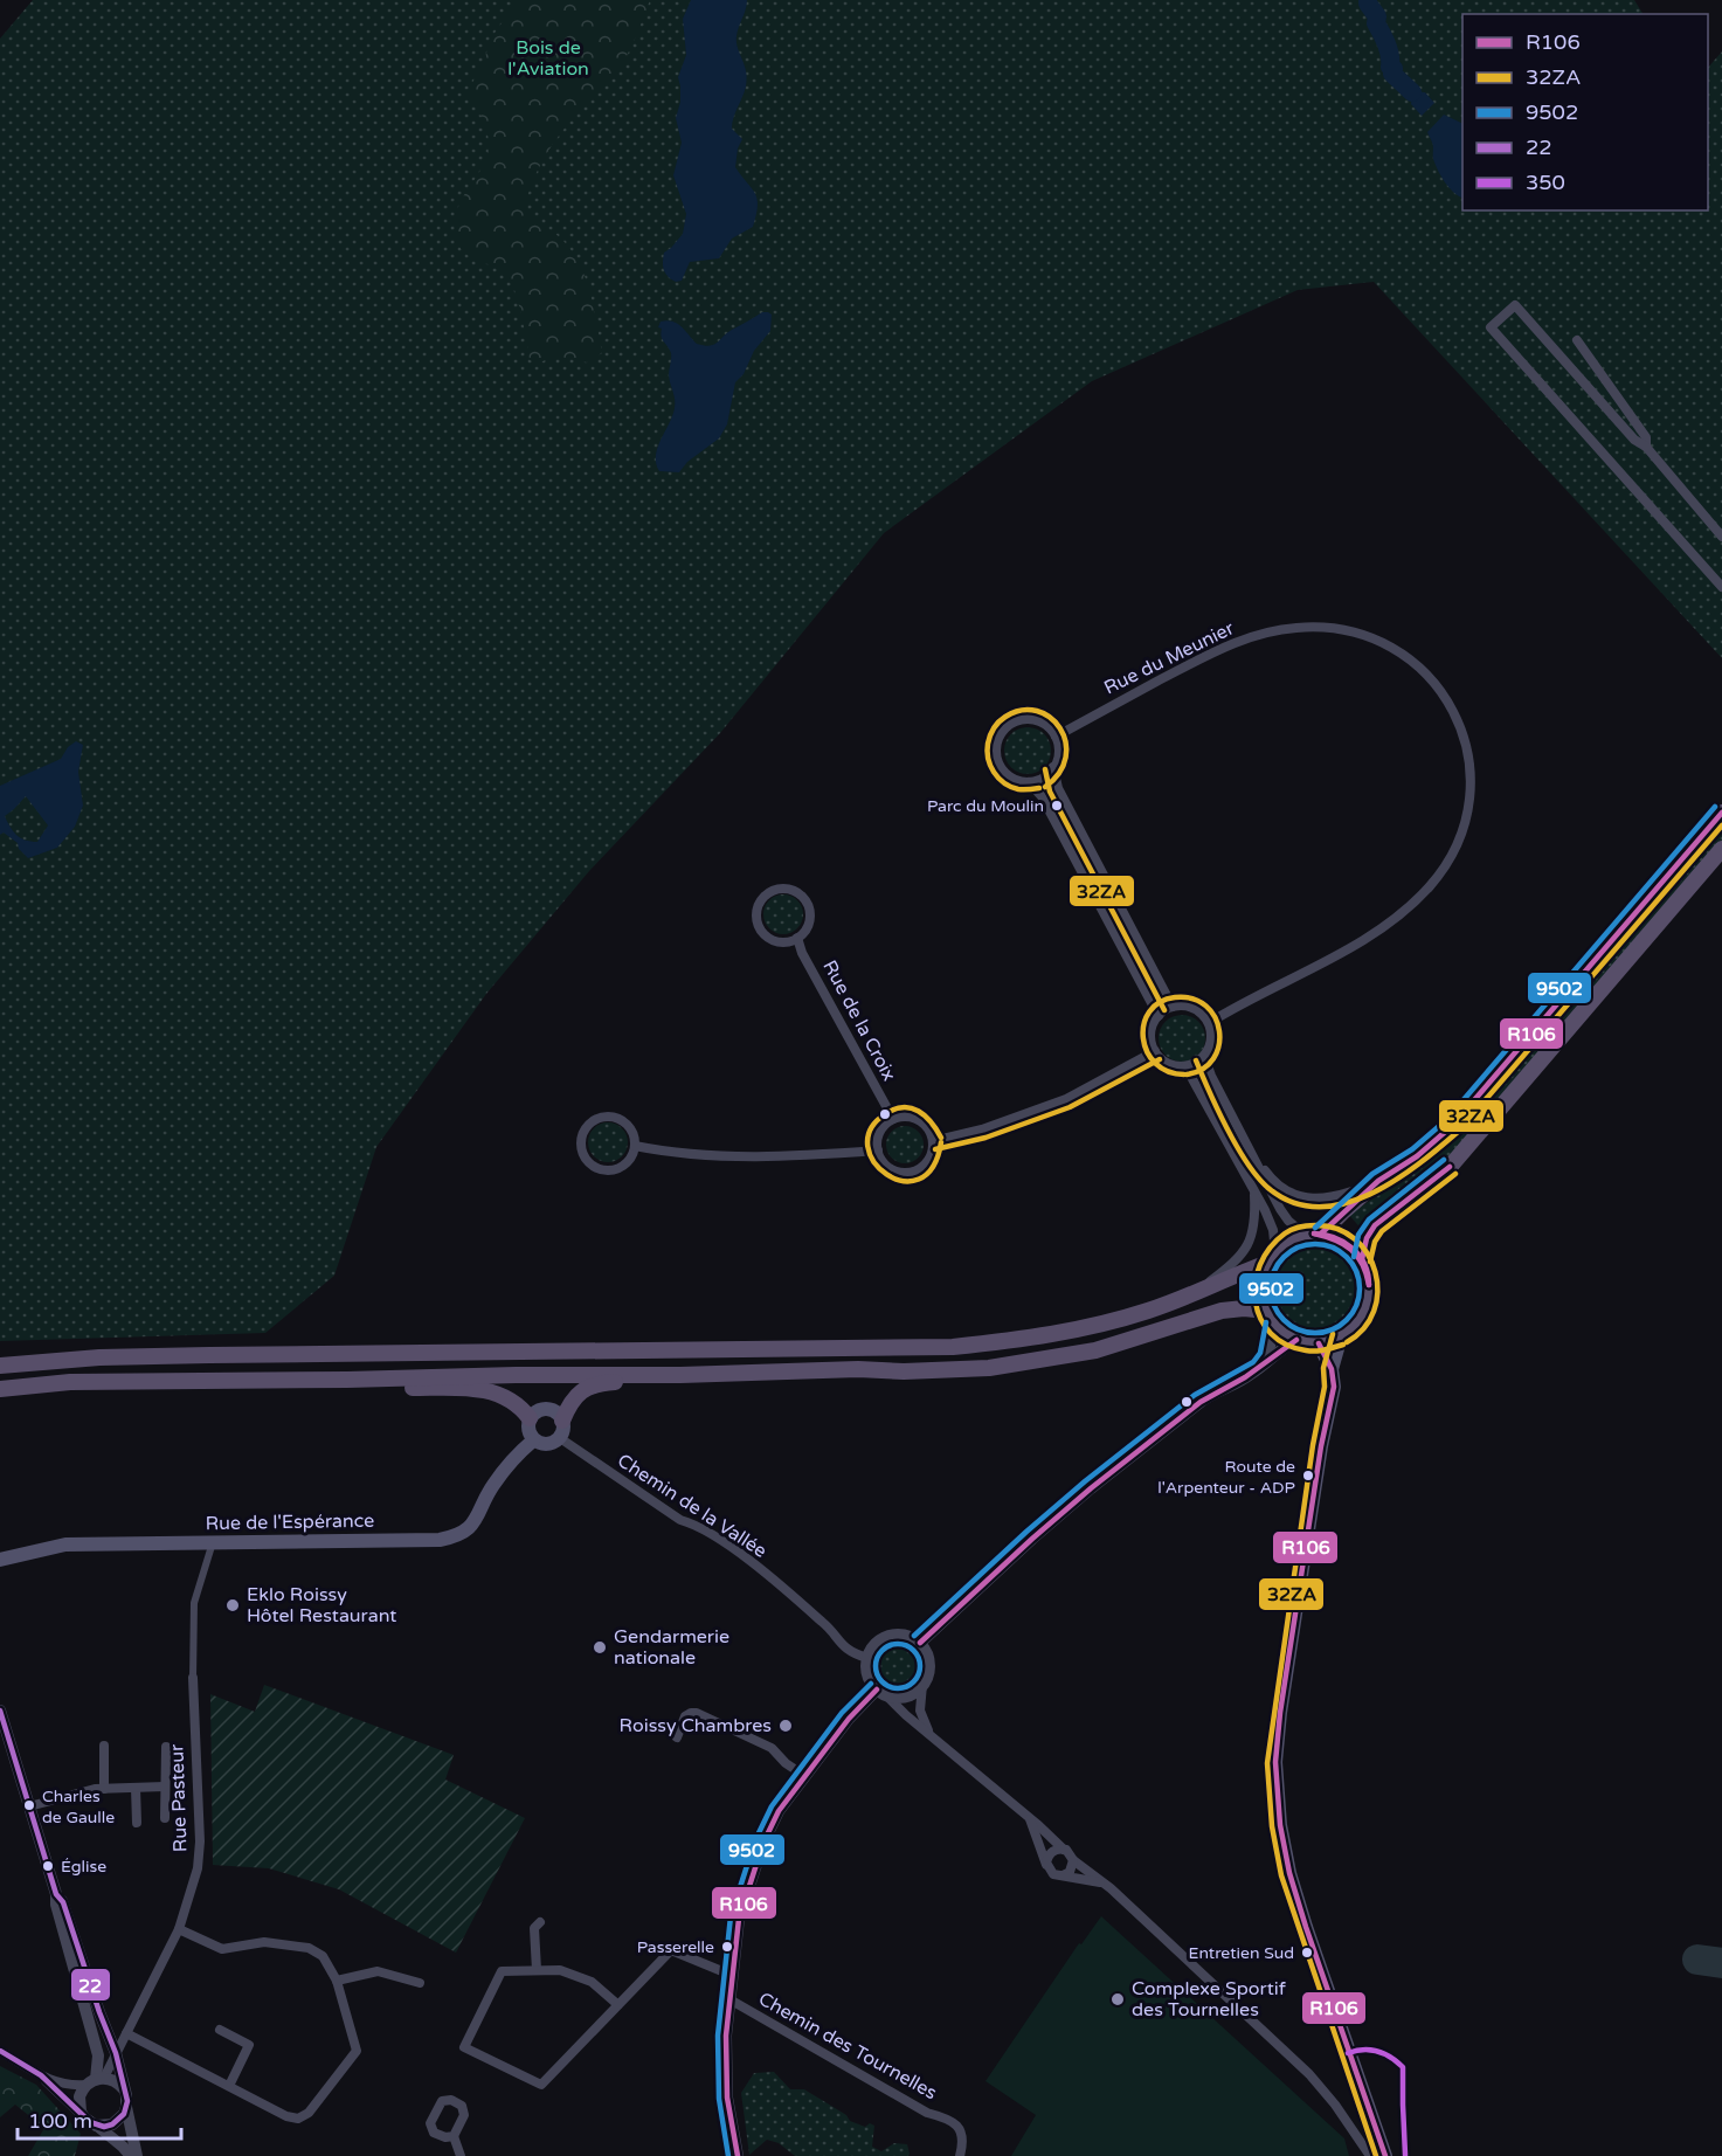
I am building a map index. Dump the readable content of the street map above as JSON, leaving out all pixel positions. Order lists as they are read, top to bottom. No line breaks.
{"streets":{"main road":["Rue de l'Espérance"],"street":["Rue du Meunier","Rue de la Croix","Chemin de la Vallée","Rue Pasteur","Chemin des Tournelles"]},"crossings":[["Chemin de la Vallée","Rue de l'Espérance"],["Rue de l'Espérance","Rue Pasteur"]],"parks":["Bois de l'Aviation"],"places":["Parc du Moulin","Route de l'Arpenteur - ADP","Eklo Roissy Hôtel Restaurant","Gendarmerie nationale","Roissy Chambres","Charles de Gaulle","Église","Passerelle","Entretien Sud","Complexe Sportif des Tournelles"],"lines":["transit line 32ZA","transit line 9502","transit line R106","transit line 22","transit line 350"],"legend":["R106","32ZA","9502","22","350"],"scale_bar":"100 m"}
